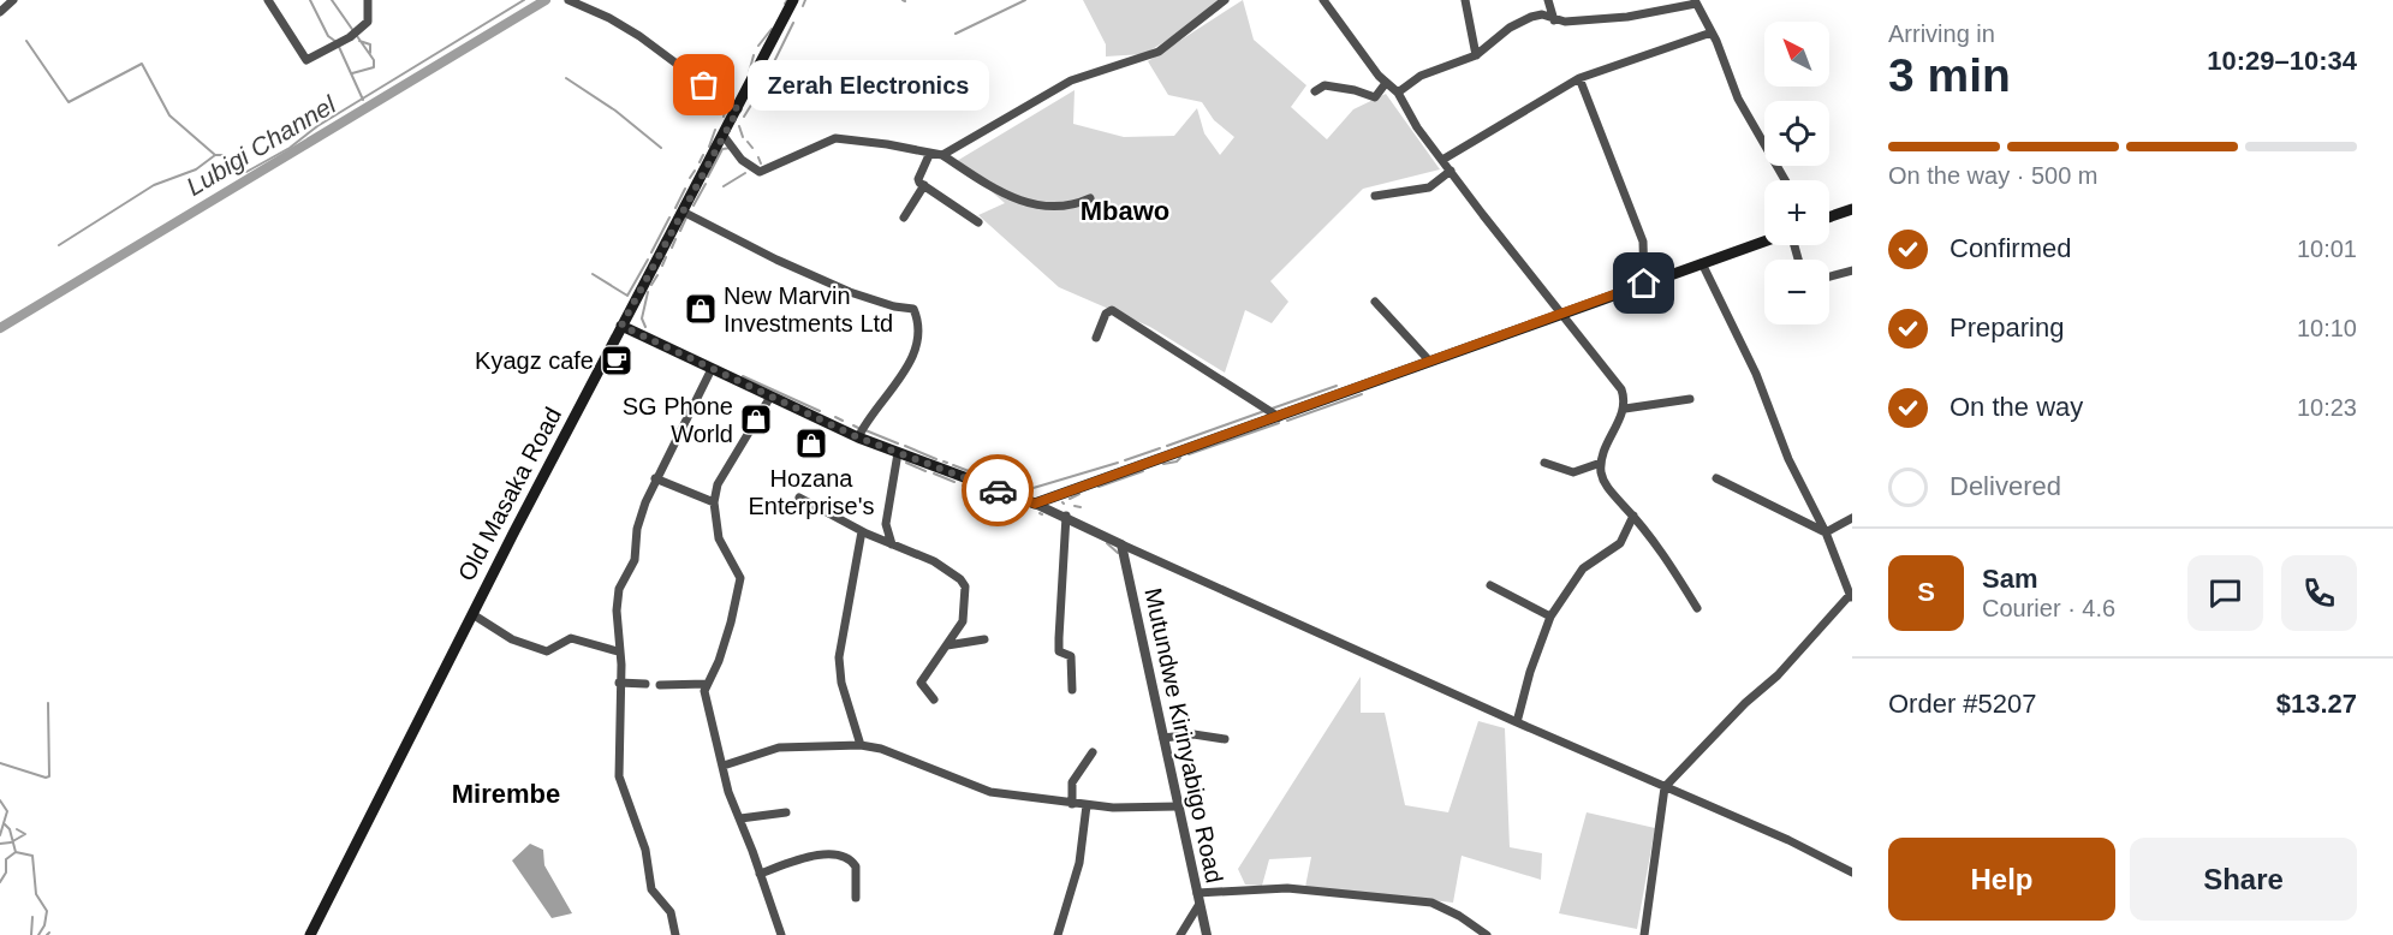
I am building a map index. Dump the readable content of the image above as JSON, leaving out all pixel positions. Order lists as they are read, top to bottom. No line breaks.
{"streets":{"main road":["Old Masaka Road"],"street":["Mutundwe Kirinyabigo Road"]},"districts":["Mbawo","Mirembe"],"water":["Lubigi Channel"],"places":{"other":["Zerah Electronics"],"shop":["New Marvin Investments Ltd","SG Phone World","Hozana Enterprise's"],"cafe":["Kyagz cafe"]},"north":"top left","page":{"heading":["3 min","Arriving in","10:29–10:34"],"panel":["Sam","Courier · 4.6","Order #5207","$13.27"],"map_buttons":["+","−"],"bubble":"Zerah Electronics","bar":"On the way · 500 m","list":[["Confirmed","10:01"],["Preparing","10:10"],["On the way","10:23"],"Delivered"],"round":"S","buttons":["Help","Share"]}}
